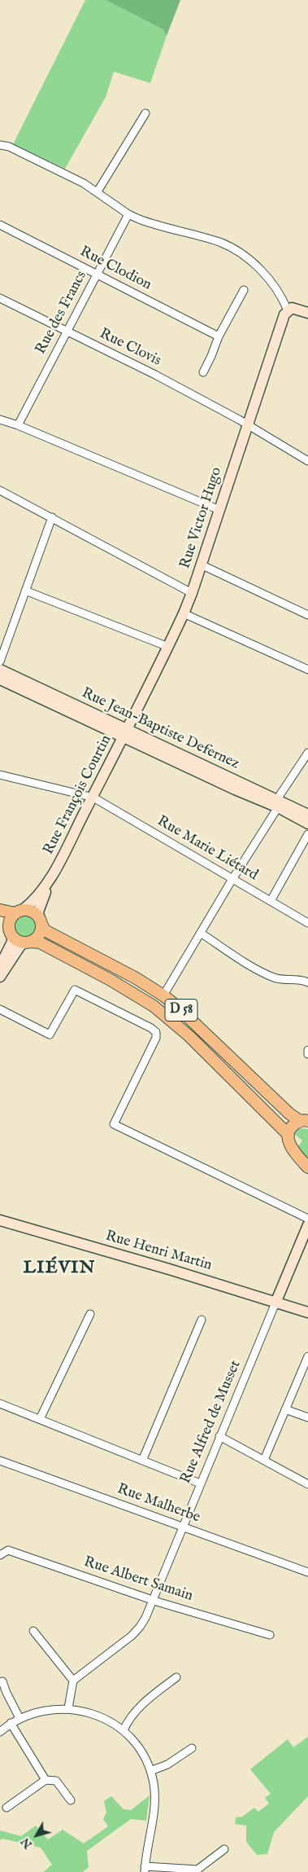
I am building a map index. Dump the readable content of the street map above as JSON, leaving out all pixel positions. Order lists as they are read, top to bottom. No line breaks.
{"streets":{"main road":["D 58"],"street":["Rue Clodion","Rue des Francs","Rue Clovis","Rue Victor Hugo","Rue Jean-Baptiste Defernez","Rue François Courtin","Rue Marie Liétard","Rue Henri Martin","Rue Alfred de Musset","Rue Malherbe","Rue Albert Samain"]},"crossings":[["Rue Clodion","Rue des Francs"],["Rue des Francs","Rue Clovis"],["Rue Clovis","Rue Victor Hugo"],["Rue Victor Hugo","Rue Jean-Baptiste Defernez"],["Rue Victor Hugo","Rue François Courtin"],["Rue Jean-Baptiste Defernez","Rue François Courtin"],["Rue François Courtin","Rue Marie Liétard"],["Rue Henri Martin","Rue Alfred de Musset"],["Rue Alfred de Musset","Rue Malherbe"],["Rue Alfred de Musset","Rue Albert Samain"]],"districts":["LIÉVIN"],"north":"bottom left"}
